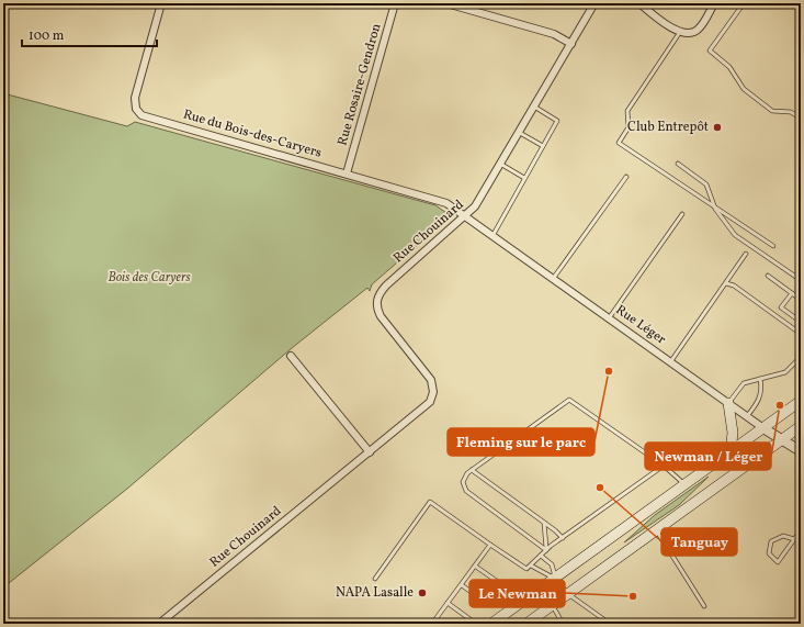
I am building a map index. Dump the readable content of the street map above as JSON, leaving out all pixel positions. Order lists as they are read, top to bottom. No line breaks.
{"streets":{"street":["Rue Rosaire-Gendron","Rue du Bois-des-Caryers","Rue Chouinard","Rue Léger"]},"crossings":[["Rue Rosaire-Gendron","Rue du Bois-des-Caryers"],["Rue du Bois-des-Caryers","Rue Chouinard"],["Rue du Bois-des-Caryers","Rue Léger"],["Rue Chouinard","Rue Léger"]],"parks":["Bois des Caryers"],"places":["Club Entrepôt","Fleming sur le parc","Newman / Léger","Tanguay","NAPA Lasalle","Le Newman"],"scale_bar":"100 m"}
